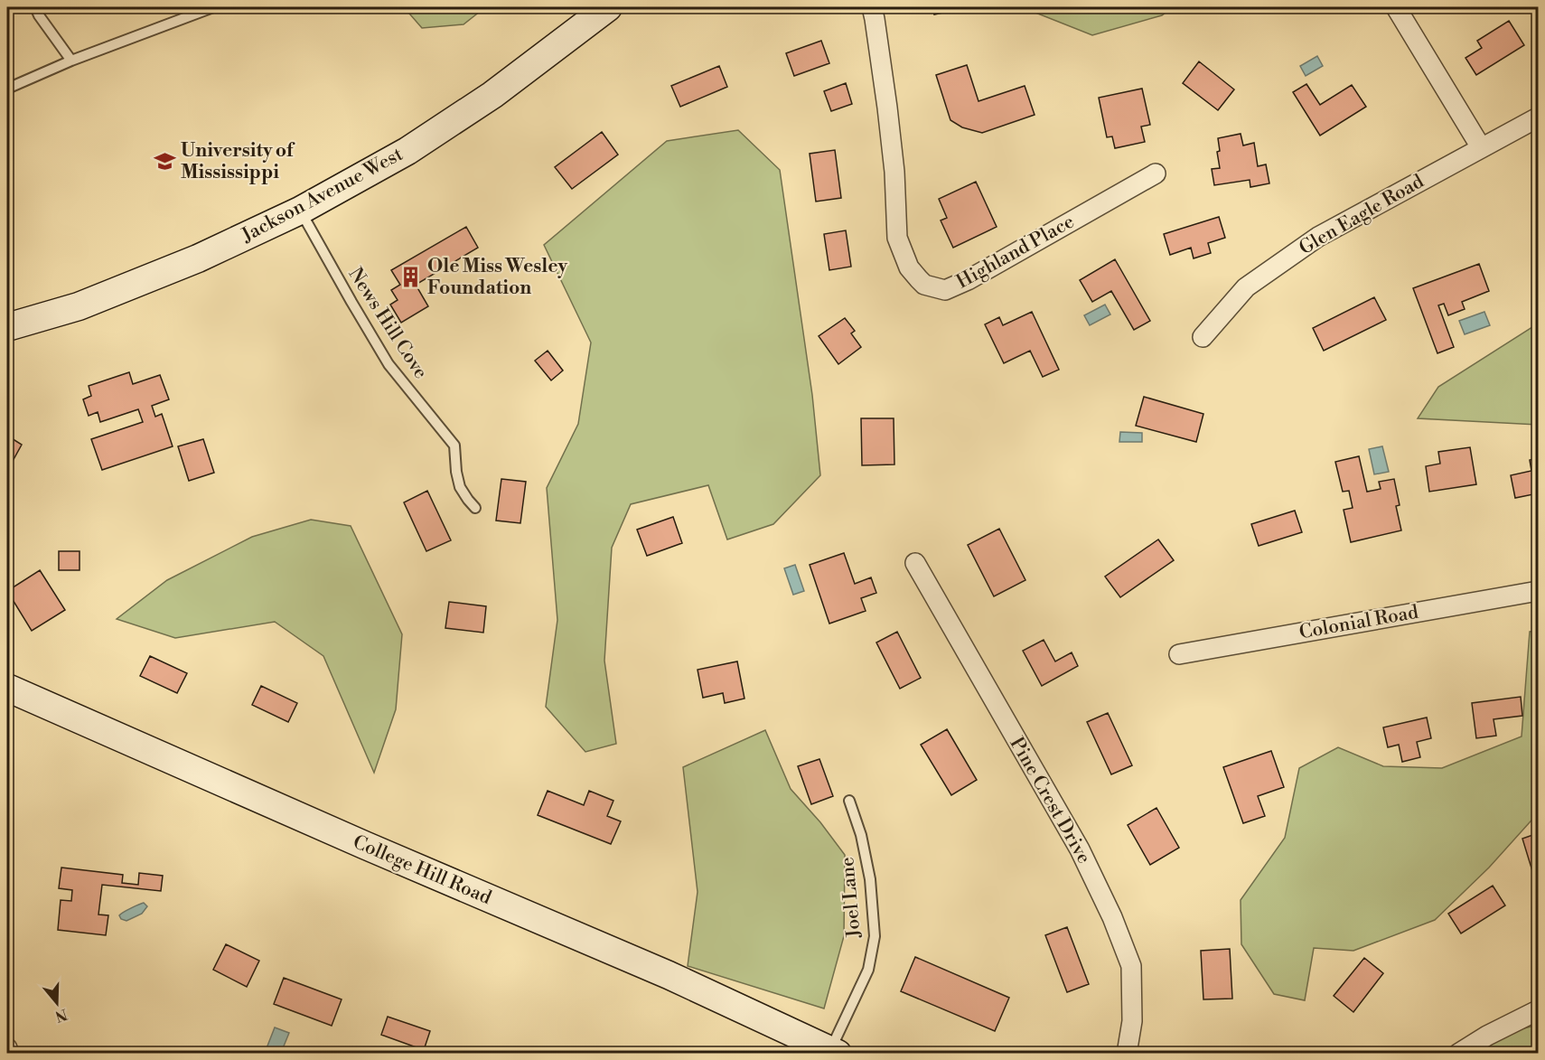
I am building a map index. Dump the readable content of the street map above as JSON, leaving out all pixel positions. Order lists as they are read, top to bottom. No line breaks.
{"streets":{"street":["Jackson Avenue West","Glen Eagle Road","Highland Place","Colonial Road","Pine Crest Drive","College Hill Road"],"lane":["News Hill Cove","Joel Lane"]},"crossings":[["Jackson Avenue West","News Hill Cove"],["College Hill Road","Joel Lane"]],"places":{"school or university":["University of Mississippi"],"building":["Ole Miss Wesley Foundation"]},"north":"bottom"}
